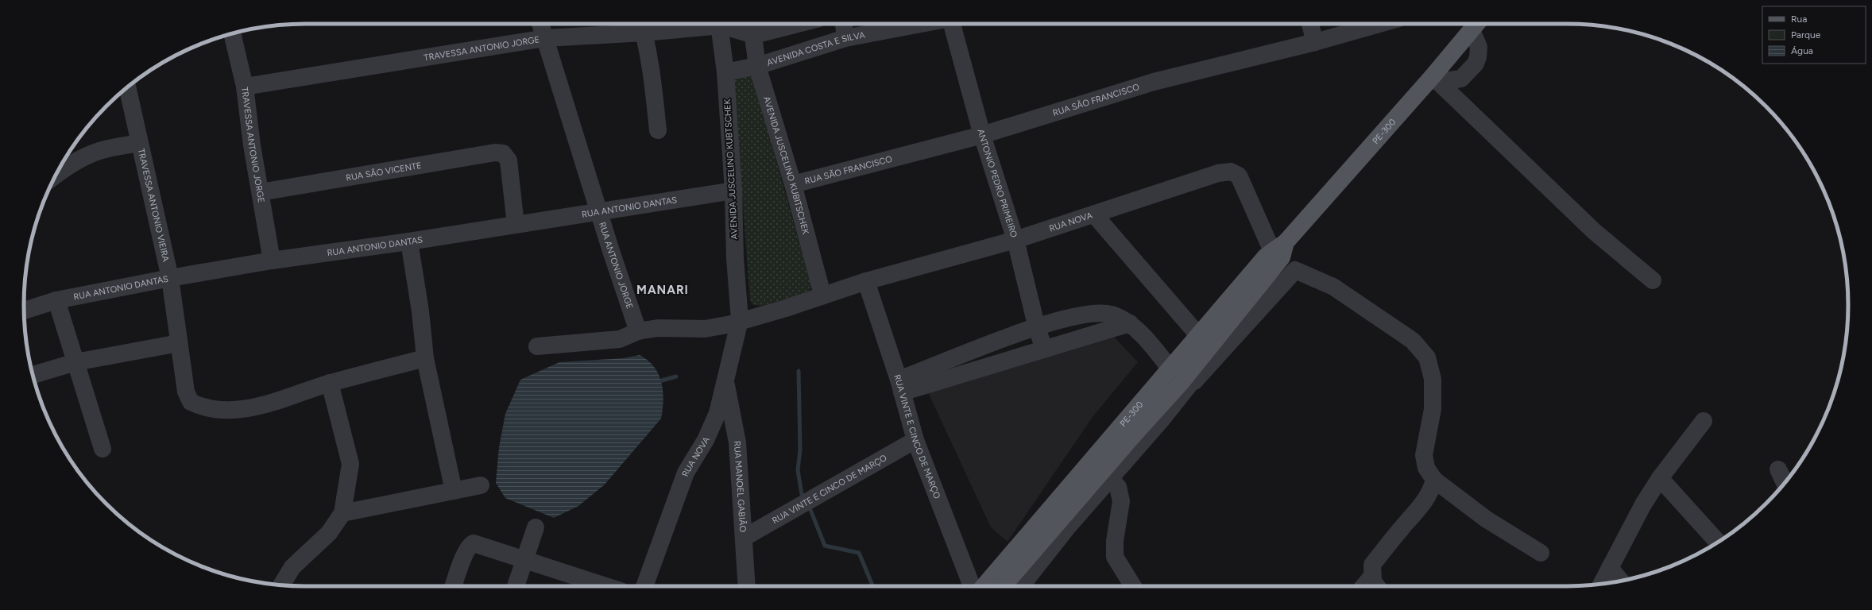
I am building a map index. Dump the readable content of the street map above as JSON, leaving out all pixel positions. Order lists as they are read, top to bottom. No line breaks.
{"streets":{"main road":["PE-300"],"street":["TRAVESSA ANTONIO JORGE","AVENIDA COSTA E SILVA","RUA SÃO FRANCISCO","AVENIDA JUSCELINO KUBITSCHEK","AVENIDA JUSCELINO KUBTSCHEK","RUA SÃO VICENTE","ANTONIO PEDRO PRIMEIRO","TRAVESSA ANTONIO VIEIRA","RUA ANTONIO DANTAS","RUA NOVA","RUA ANTONIO JORGE","RUA VINTE E CINCO DE MARÇO","RUA MANOEL GABIÃO"]},"crossings":[["TRAVESSA ANTONIO JORGE","RUA SÃO VICENTE"],["TRAVESSA ANTONIO JORGE","RUA ANTONIO DANTAS"],["TRAVESSA ANTONIO JORGE","RUA ANTONIO JORGE"],["AVENIDA COSTA E SILVA","AVENIDA JUSCELINO KUBITSCHEK"],["AVENIDA COSTA E SILVA","AVENIDA JUSCELINO KUBTSCHEK"],["RUA SÃO FRANCISCO","AVENIDA JUSCELINO KUBITSCHEK"],["RUA SÃO FRANCISCO","ANTONIO PEDRO PRIMEIRO"],["PE-300","RUA NOVA"],["AVENIDA JUSCELINO KUBITSCHEK","RUA NOVA"],["AVENIDA JUSCELINO KUBTSCHEK","RUA ANTONIO DANTAS"],["AVENIDA JUSCELINO KUBTSCHEK","RUA NOVA"],["RUA SÃO VICENTE","RUA ANTONIO DANTAS"],["ANTONIO PEDRO PRIMEIRO","RUA NOVA"],["TRAVESSA ANTONIO VIEIRA","RUA ANTONIO DANTAS"],["RUA ANTONIO DANTAS","RUA ANTONIO JORGE"],["RUA NOVA","RUA VINTE E CINCO DE MARÇO"],["RUA NOVA","RUA MANOEL GABIÃO"],["RUA VINTE E CINCO DE MARÇO","RUA MANOEL GABIÃO"]],"districts":["MANARI"],"legend":["Rua","Parque","Água"]}
